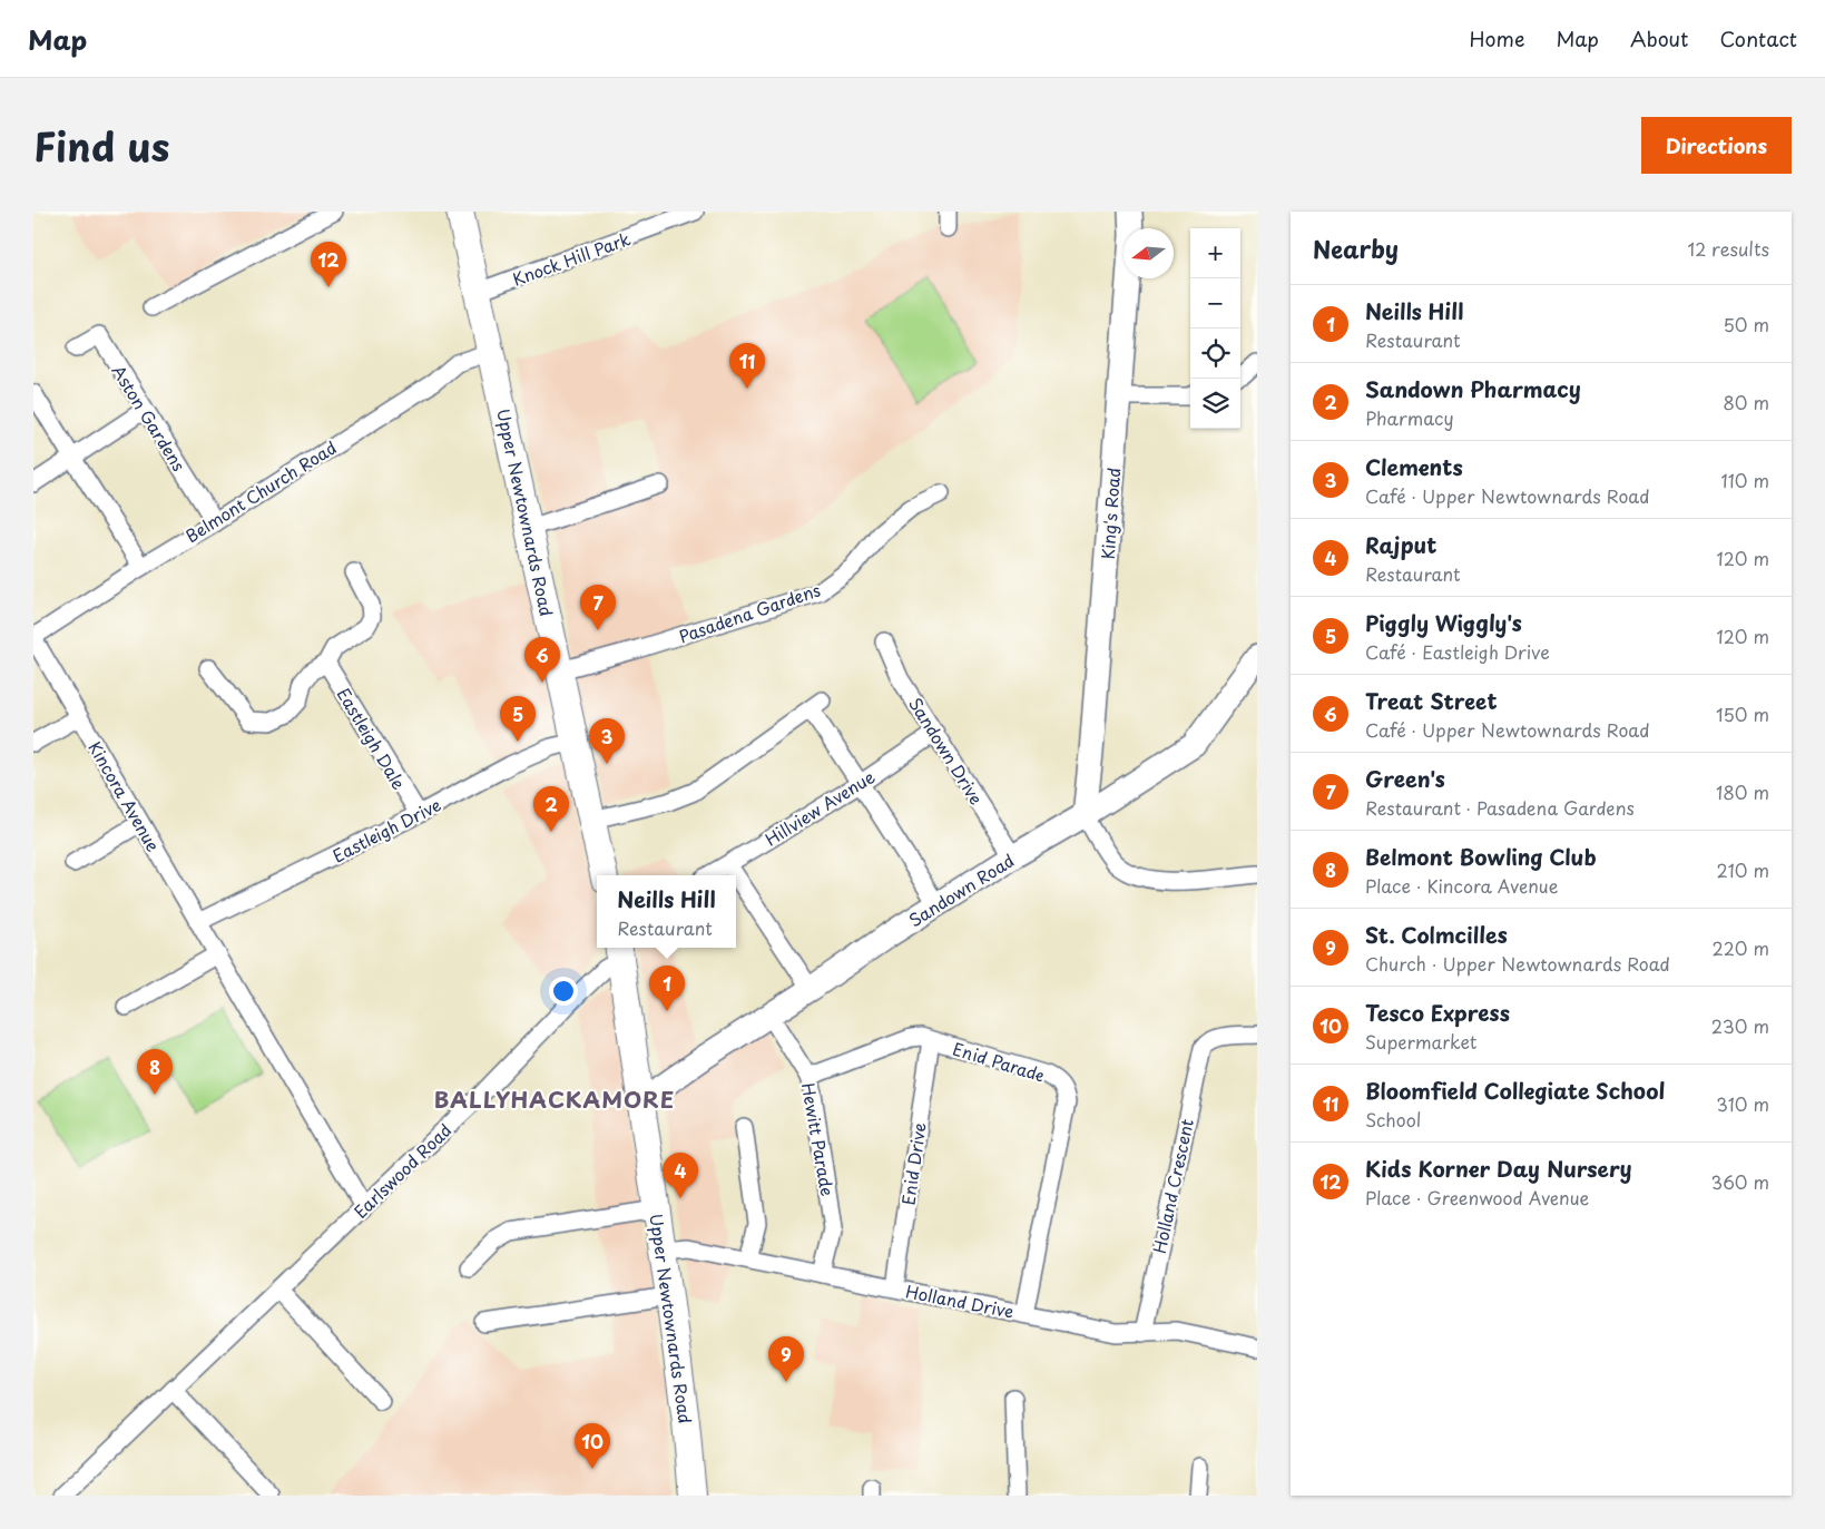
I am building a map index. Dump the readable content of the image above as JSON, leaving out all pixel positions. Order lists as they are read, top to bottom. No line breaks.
{"streets":{"main road":["Upper Newtownards Road"],"street":["Knock Hill Park","Aston Gardens","Belmont Church Road","King's Road","Pasadena Gardens","Eastleigh Dale","Sandown Drive","Kincora Avenue","Hillview Avenue","Eastleigh Drive","Sandown Road","Enid Parade","Hewitt Parade","Enid Drive","Earlswood Road","Holland Crescent","Holland Drive"]},"crossings":[["Knock Hill Park","Upper Newtownards Road"],["Aston Gardens","Belmont Church Road"],["Belmont Church Road","Upper Newtownards Road"],["Belmont Church Road","Kincora Avenue"],["Upper Newtownards Road","Pasadena Gardens"],["Upper Newtownards Road","Eastleigh Drive"],["Upper Newtownards Road","Sandown Road"],["Upper Newtownards Road","Earlswood Road"],["Upper Newtownards Road","Holland Drive"],["King's Road","Sandown Road"],["Eastleigh Dale","Eastleigh Drive"],["Sandown Drive","Hillview Avenue"],["Sandown Drive","Sandown Road"],["Kincora Avenue","Eastleigh Drive"],["Kincora Avenue","Earlswood Road"],["Sandown Road","Hewitt Parade"],["Enid Parade","Hewitt Parade"],["Enid Parade","Enid Drive"],["Enid Parade","Holland Drive"],["Hewitt Parade","Holland Drive"],["Enid Drive","Holland Drive"],["Holland Crescent","Holland Drive"]],"districts":["BALLYHACKAMORE"],"north":"left","page":{"header":"Map","nav":["Home","Map","About","Contact"],"title":"Find us","buttons":"Directions","heading":["Nearby","12 results"],"map_buttons":["+","−"],"pins":["12","11","7","6","5","3","2","1","8","4","9","10"],"list":[{"mark":"1","name":"Neills Hill","note":"Restaurant","value":"50 m"},{"mark":"2","name":"Sandown Pharmacy","note":"Pharmacy","value":"80 m"},{"mark":"3","name":"Clements","note":"Café · Upper Newtownards Road","value":"110 m"},{"mark":"4","name":"Rajput","note":"Restaurant","value":"120 m"},{"mark":"5","name":"Piggly Wiggly's","note":"Café · Eastleigh Drive","value":"120 m"},{"mark":"6","name":"Treat Street","note":"Café · Upper Newtownards Road","value":"150 m"},{"mark":"7","name":"Green's","note":"Restaurant · Pasadena Gardens","value":"180 m"},{"mark":"8","name":"Belmont Bowling Club","note":"Place · Kincora Avenue","value":"210 m"},{"mark":"9","name":"St. Colmcilles","note":"Church · Upper Newtownards Road","value":"220 m"},{"mark":"10","name":"Tesco Express","note":"Supermarket","value":"230 m"},{"mark":"11","name":"Bloomfield Collegiate School","note":"School","value":"310 m"},{"mark":"12","name":"Kids Korner Day Nursery","note":"Place · Greenwood Avenue","value":"360 m"}],"popup":["Neills Hill","Restaurant"]}}
